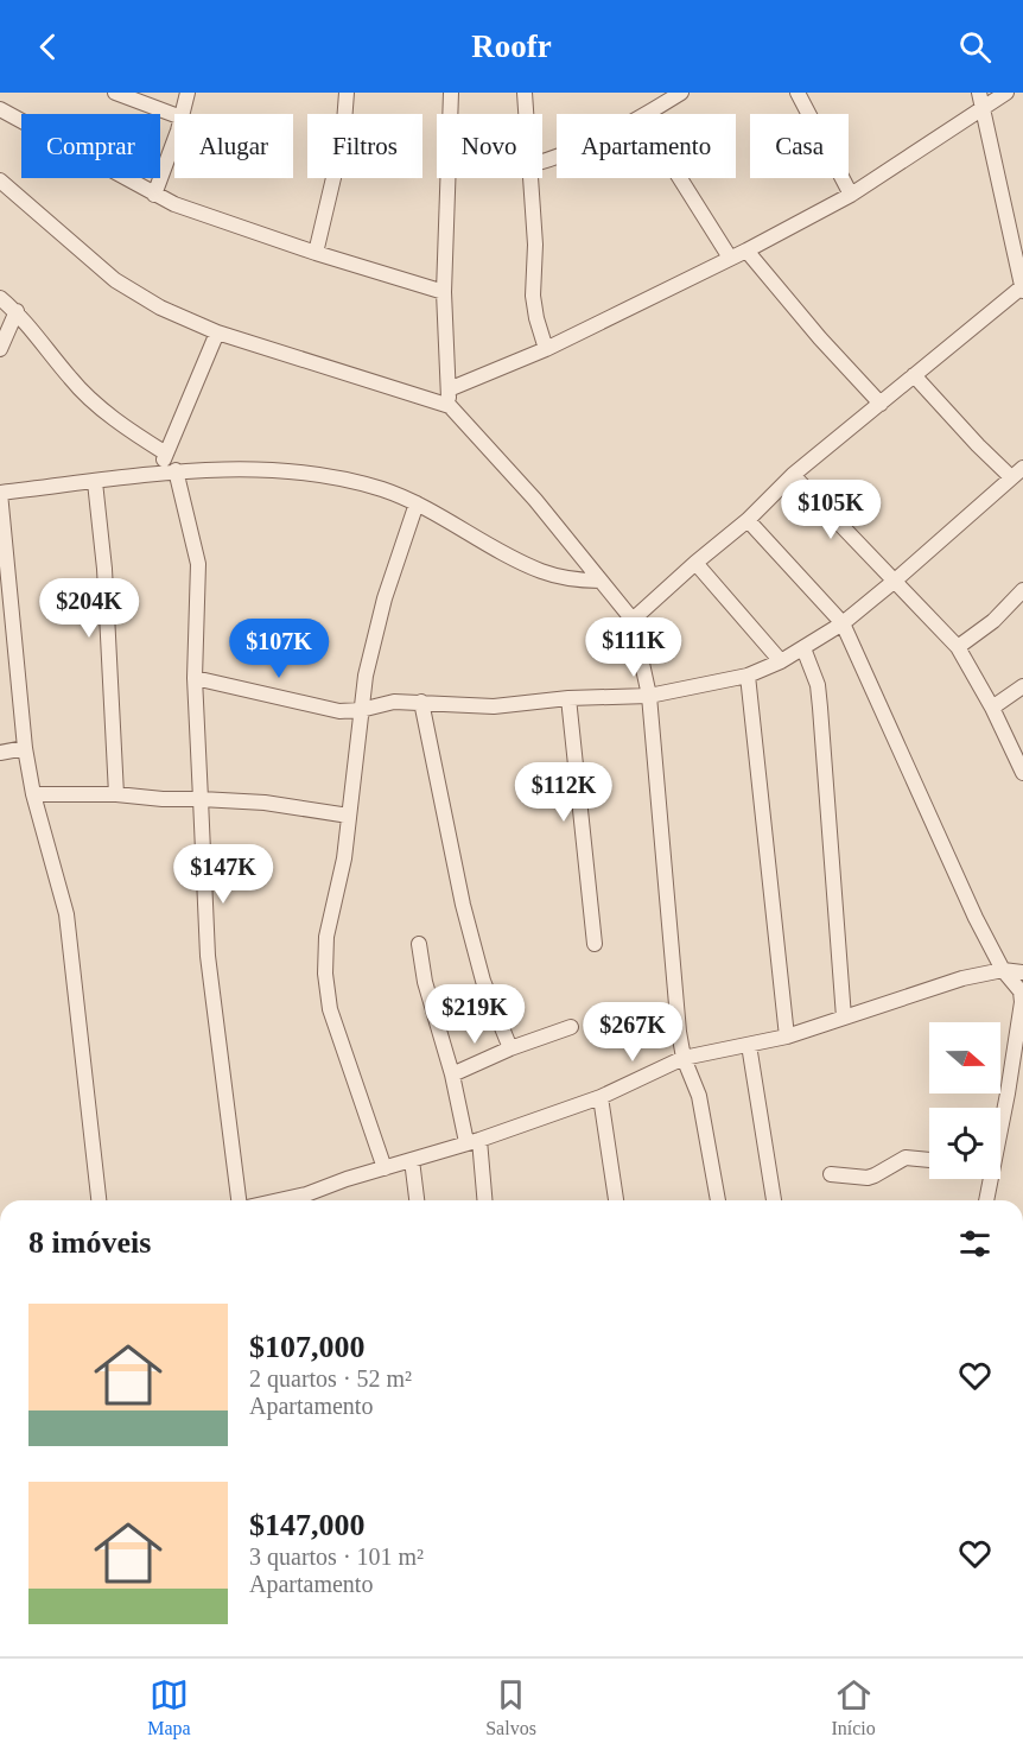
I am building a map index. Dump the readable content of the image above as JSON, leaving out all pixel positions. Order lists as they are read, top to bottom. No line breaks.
{"north":"right","page":{"header":"Roofr","chip":["Comprar","Alugar","Filtros","Novo","Apartamento","Casa"],"price":["$105K","$204K","$111K","$107K","$112K","$147K","$219K","$267K"],"heading":"8 imóveis","list":[{"name":"$107,000","note":"2 quartos · 52 m² · Apartamento"},{"name":"$147,000","note":"3 quartos · 101 m² · Apartamento"}],"tabs":["Mapa","Salvos","Início"]}}
